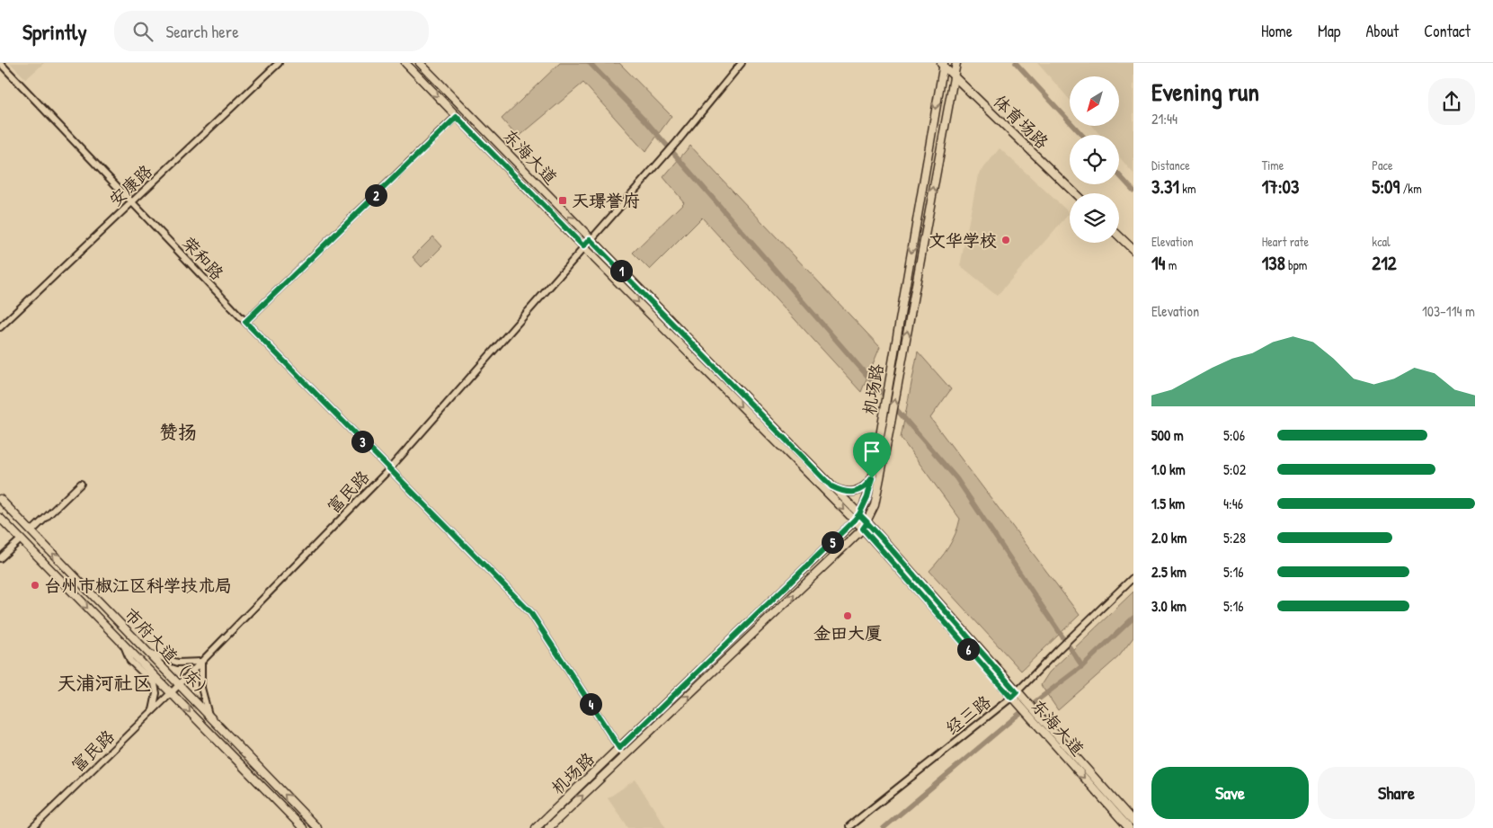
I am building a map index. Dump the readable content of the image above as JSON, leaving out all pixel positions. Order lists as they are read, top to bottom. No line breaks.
{"streets":{"main road":["体育场路","东海大道","机场路","市府大道（东）"],"street":["安康路","荣和路","富民路","经三路"]},"crossings":[["体育场路","机场路"],["东海大道","机场路"],["东海大道","富民路"],["东海大道","经三路"],["安康路","荣和路"],["荣和路","机场路"],["荣和路","富民路"],["富民路","市府大道（东）"]],"districts":["赞扬","天浦河社区"],"places":{"transit":["天璟誉府"],"other":["文华学校","台州市椒江区科学技术局","金田大厦"]},"north":"bottom left","page":{"header":"Sprintly","search":"Search here","nav":["Home","Map","About","Contact"],"heading":["Evening run","21:44"],"stats":[["Distance","3.31 km"],["Time","17:03"],["Pace","5:09 /km"],["Elevation","14 m"],["Heart rate","138 bpm"],["kcal","212"]],"pins":["2","1","3","5","6","4"],"chart":["Elevation","103–114 m"],"list":[{"name":"500 m","note":"5:06"},{"name":"1.0 km","note":"5:02"},{"name":"1.5 km","note":"4:46"},{"name":"2.0 km","note":"5:28"},{"name":"2.5 km","note":"5:16"},{"name":"3.0 km","note":"5:16"}],"buttons":["Save","Share"]}}
